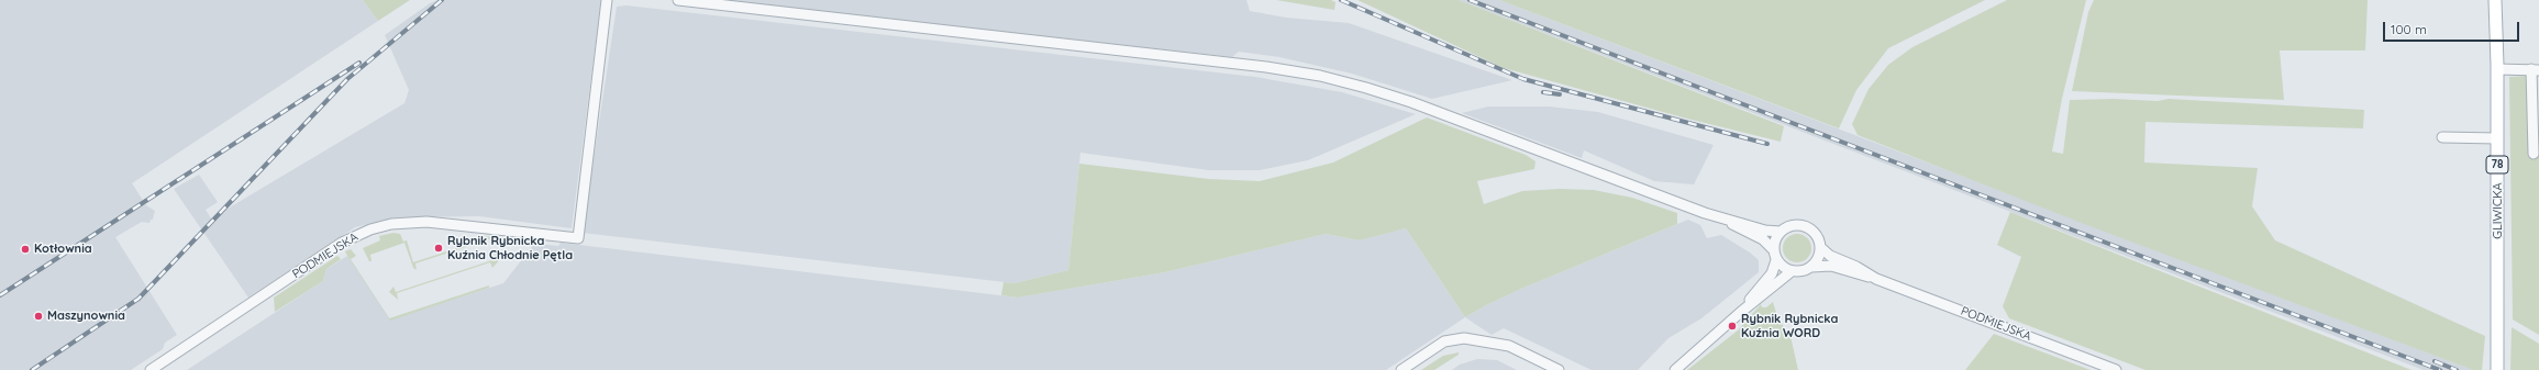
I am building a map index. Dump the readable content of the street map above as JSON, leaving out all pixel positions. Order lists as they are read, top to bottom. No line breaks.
{"streets":{"main road":["78","GLIWICKA"],"street":["PODMIEJSKA"]},"places":["Rybnik Rybnicka Kuźnia Chłodnie Pętla","Kotłownia","Maszynownia","Rybnik Rybnicka Kuźnia WORD"],"scale_bar":"100 m"}
